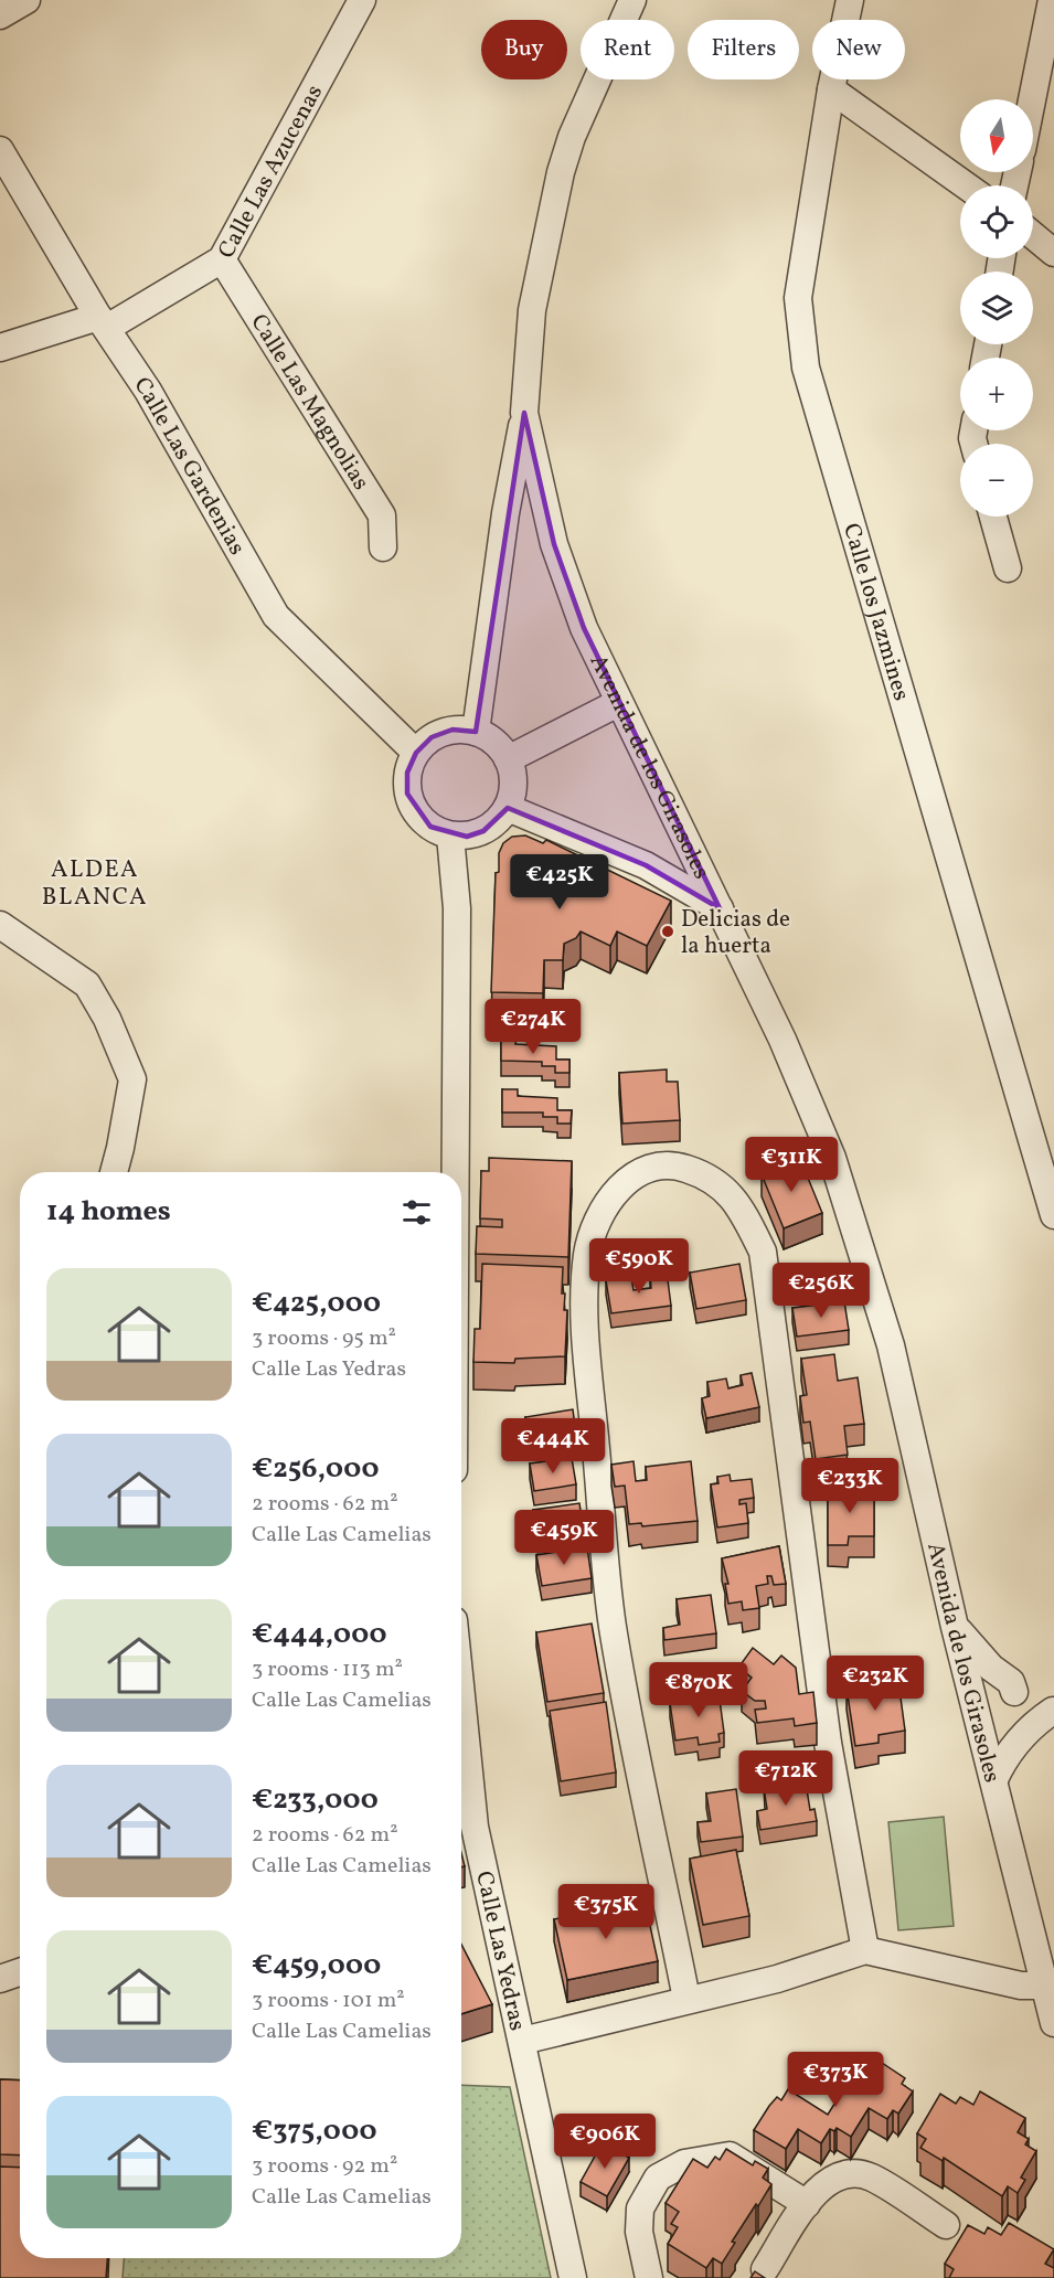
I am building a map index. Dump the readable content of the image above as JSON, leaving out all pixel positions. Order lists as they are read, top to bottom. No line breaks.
{"streets":{"street":["Calle Las Azucenas","Calle Las Magnolias","Calle Las Gardenias","Calle los Jazmines","Avenida de los Girasoles","Calle Las Yedras"]},"crossings":[["Calle Las Azucenas","Calle Las Magnolias"],["Calle Las Azucenas","Calle Las Gardenias"]],"districts":["ALDEA BLANCA"],"places":["Delicias de la huerta"],"north":"bottom","page":{"chip":["Buy","Rent","Filters","New"],"map_buttons":["+","−"],"price":["€425K","€274K","€311K","€590K","€256K","€444K","€233K","€459K","€232K","€870K","€712K","€375K","€373K","€906K"],"heading":"14 homes","list":[{"name":"€425,000","note":"3 rooms · 95 m² · Calle Las Yedras"},{"name":"€256,000","note":"2 rooms · 62 m² · Calle Las Camelias"},{"name":"€444,000","note":"3 rooms · 113 m² · Calle Las Camelias"},{"name":"€233,000","note":"2 rooms · 62 m² · Calle Las Camelias"},{"name":"€459,000","note":"3 rooms · 101 m² · Calle Las Camelias"},{"name":"€375,000","note":"3 rooms · 92 m² · Calle Las Camelias"}]}}
